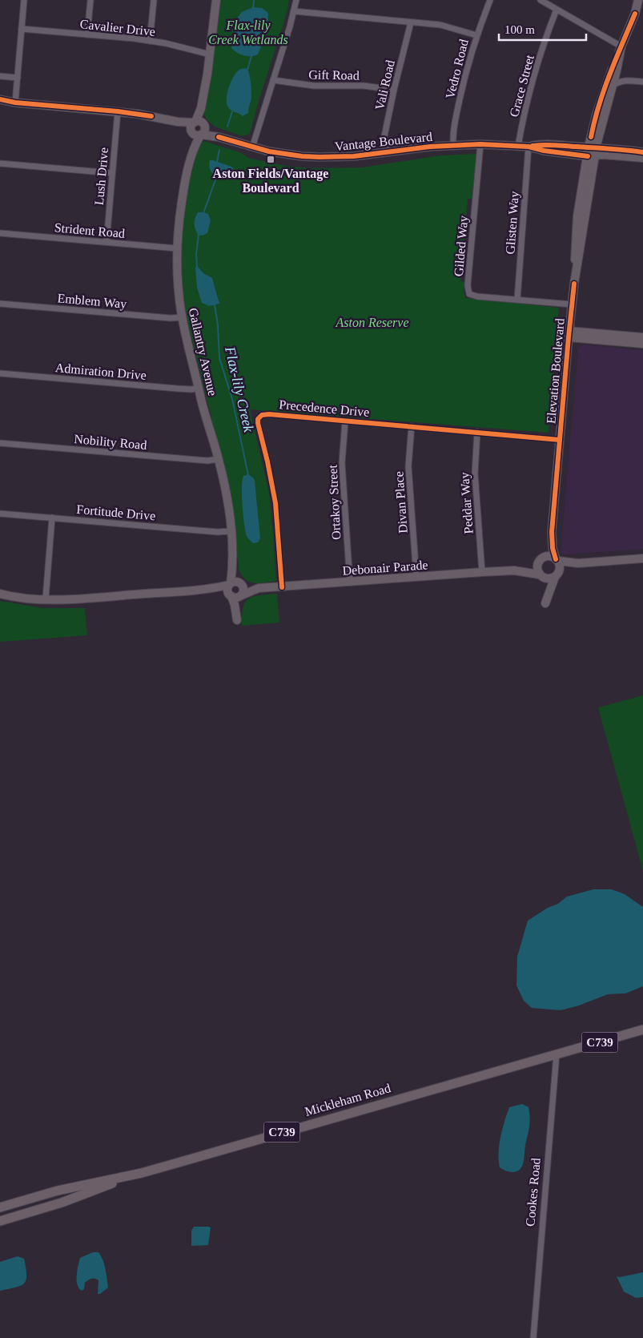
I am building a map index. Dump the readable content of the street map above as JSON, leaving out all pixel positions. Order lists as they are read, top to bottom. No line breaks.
{"streets":{"main road":["C739","Mickleham Road"],"street":["Cavalier Drive","Vedro Road","Gift Road","Vali Road","Grace Street","Vantage Boulevard","Lush Drive","Glisten Way","Strident Road","Gilded Way","Emblem Way","Gallantry Avenue","Admiration Drive","Elevation Boulevard","Precedence Drive","Nobility Road","Ortakoy Street","Divan Place","Peddar Way","Fortitude Drive","Debonair Parade","Cookes Road"]},"crossings":[["Vedro Road","Vantage Boulevard"],["Gift Road","Vali Road"],["Vali Road","Vantage Boulevard"],["Grace Street","Vantage Boulevard"],["Vantage Boulevard","Lush Drive"],["Vantage Boulevard","Glisten Way"],["Vantage Boulevard","Gilded Way"],["Vantage Boulevard","Gallantry Avenue"],["Vantage Boulevard","Elevation Boulevard"],["Lush Drive","Strident Road"],["Glisten Way","Gilded Way"],["Strident Road","Gallantry Avenue"],["Gilded Way","Elevation Boulevard"],["Emblem Way","Gallantry Avenue"],["Gallantry Avenue","Admiration Drive"],["Gallantry Avenue","Nobility Road"],["Gallantry Avenue","Fortitude Drive"],["Gallantry Avenue","Debonair Parade"],["Elevation Boulevard","Precedence Drive"],["Elevation Boulevard","Debonair Parade"],["Precedence Drive","Ortakoy Street"],["Precedence Drive","Divan Place"],["Precedence Drive","Peddar Way"],["Precedence Drive","Debonair Parade"],["Ortakoy Street","Debonair Parade"],["Divan Place","Debonair Parade"],["Peddar Way","Debonair Parade"],["Mickleham Road","Cookes Road"]],"water":["Flax-lily Creek"],"parks":["Flax-lily Creek Wetlands","Aston Reserve"],"places":{"transit":["Aston Fields/Vantage Boulevard"]},"scale_bar":"100 m"}
